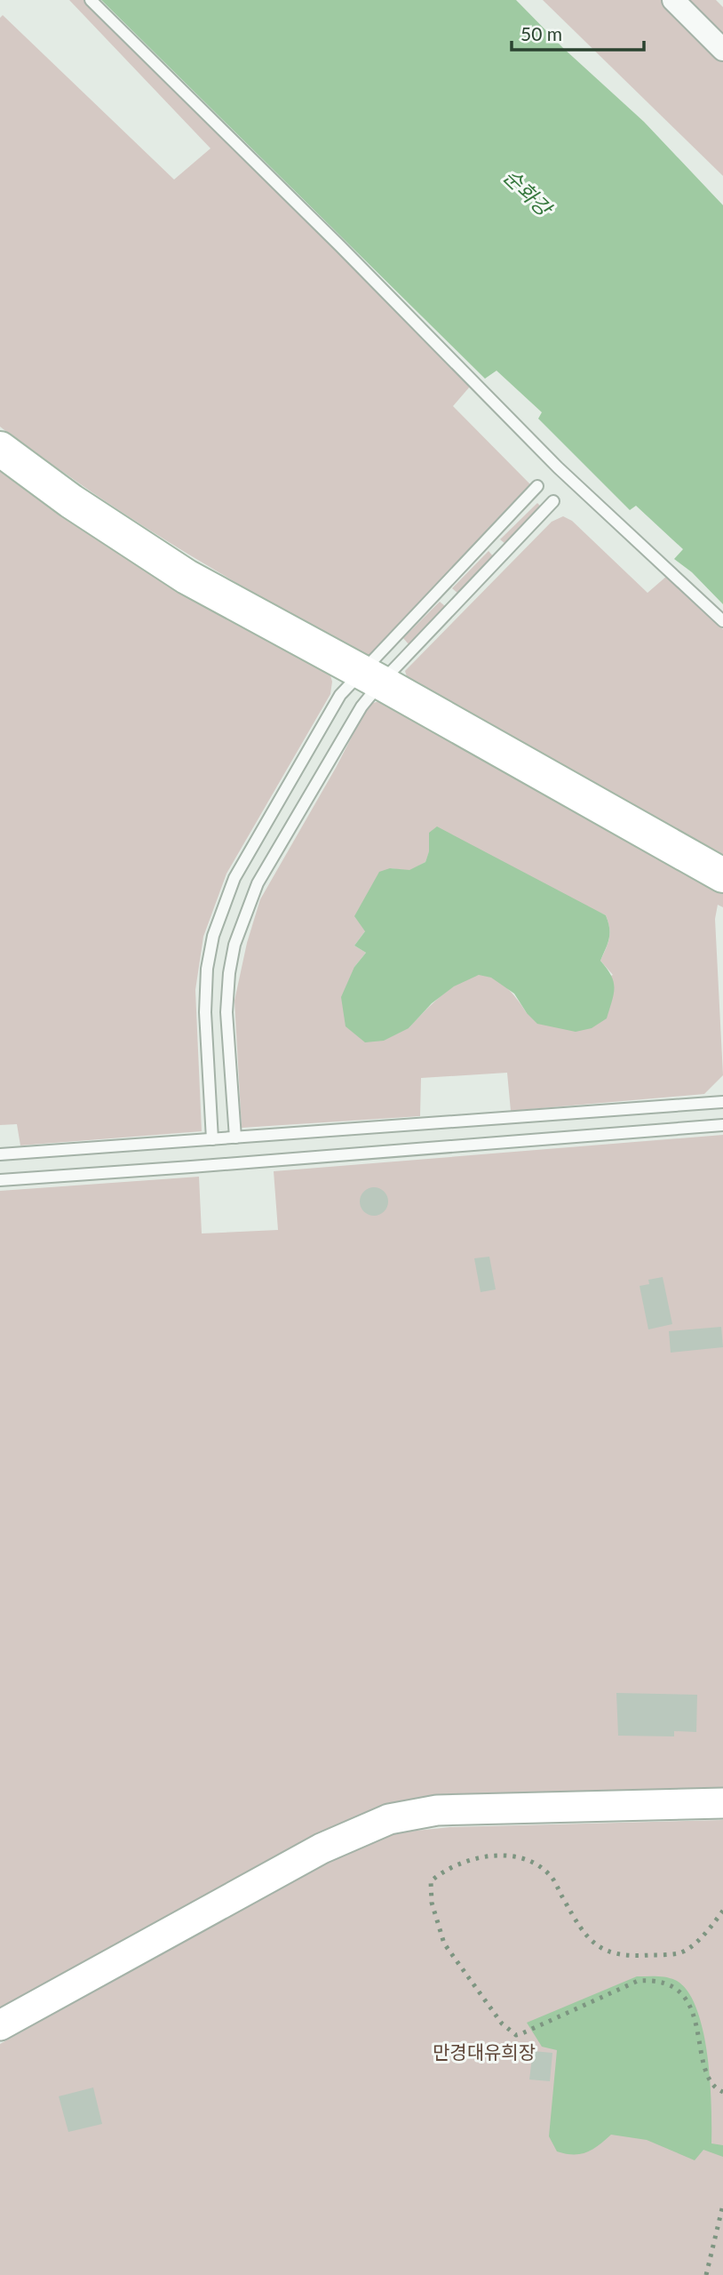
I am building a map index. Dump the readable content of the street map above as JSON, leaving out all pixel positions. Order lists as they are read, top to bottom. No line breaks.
{"water":["순화강"],"parks":["만경대유희장"],"scale_bar":"50 m"}
